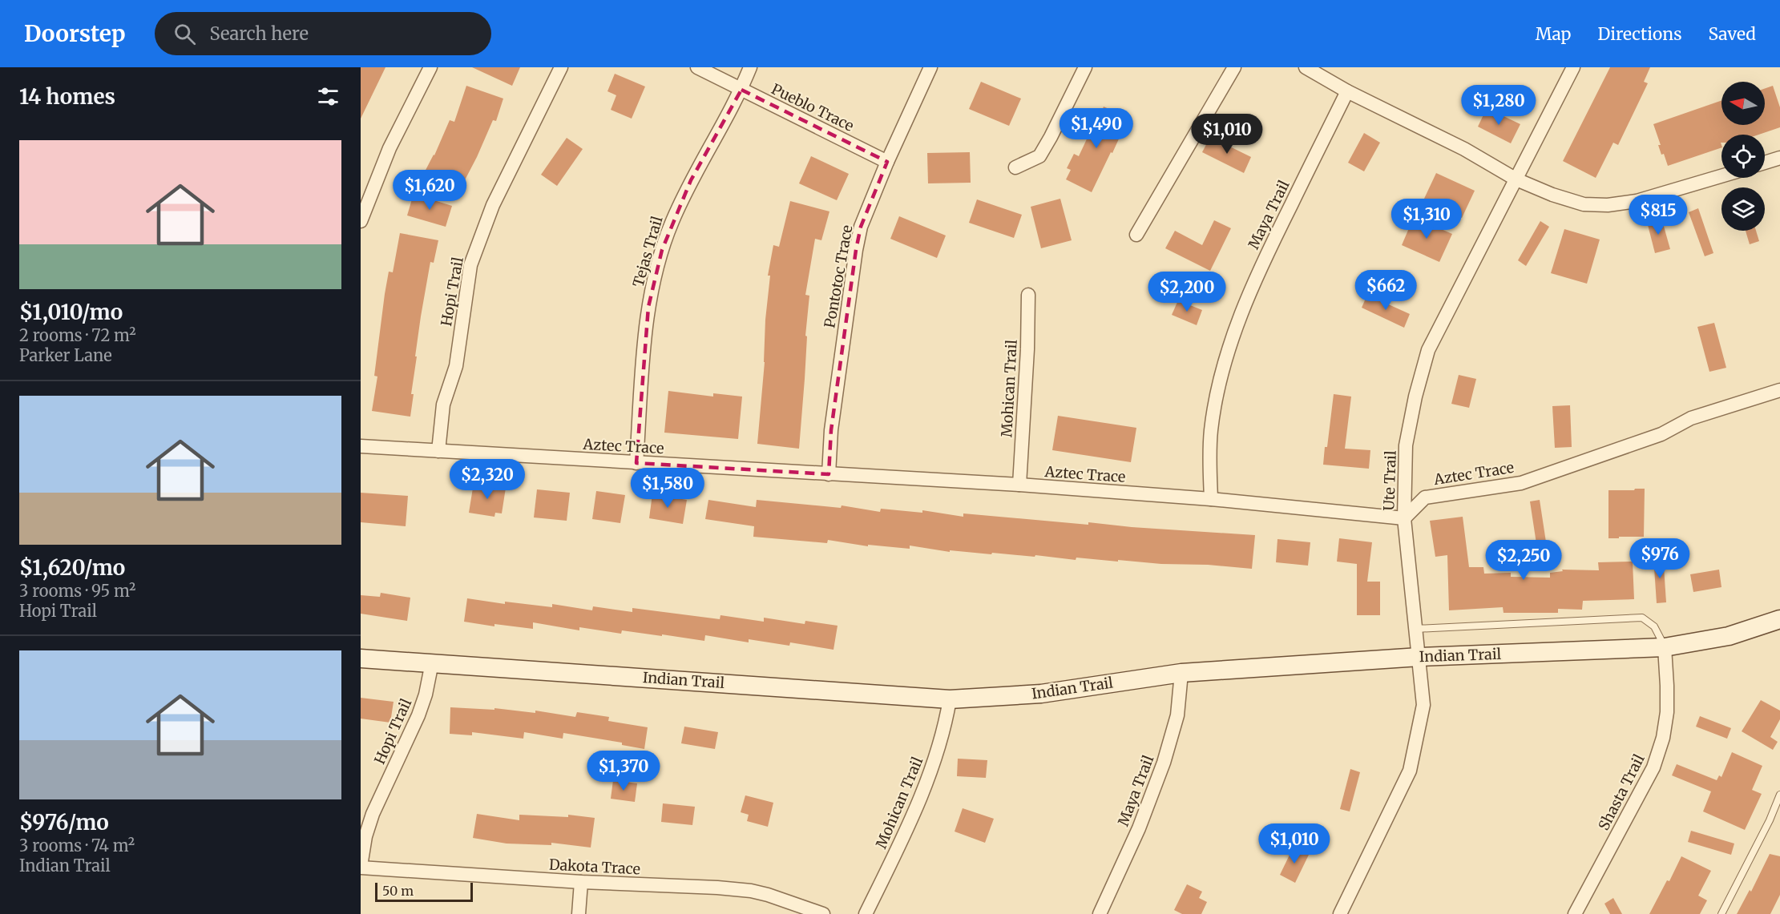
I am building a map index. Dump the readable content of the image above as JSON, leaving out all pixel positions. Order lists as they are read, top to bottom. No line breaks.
{"streets":{"street":["Pueblo Trace","Maya Trail","Tejas Trail","Pontotoc Trace","Hopi Trail","Mohican Trail","Aztec Trace","Ute Trail","Indian Trail","Shasta Trail","Dakota Trace"]},"crossings":[["Pueblo Trace","Tejas Trail"],["Pueblo Trace","Pontotoc Trace"],["Maya Trail","Aztec Trace"],["Maya Trail","Indian Trail"],["Tejas Trail","Aztec Trace"],["Pontotoc Trace","Aztec Trace"],["Hopi Trail","Aztec Trace"],["Hopi Trail","Indian Trail"],["Hopi Trail","Dakota Trace"],["Mohican Trail","Aztec Trace"],["Mohican Trail","Indian Trail"],["Aztec Trace","Ute Trail"],["Ute Trail","Indian Trail"],["Indian Trail","Shasta Trail"]],"scale_bar":"50 m","north":"left","page":{"header":"Doorstep","search":"Search here","nav":["Map","Directions","Saved"],"heading":"14 homes","price":["$1,280","$1,490","$1,010","$1,620","$815","$1,310","$662","$2,200","$2,320","$1,580","$976","$2,250","$1,370","$1,010"],"list":[{"name":"$1,010/mo","note":"2 rooms · 72 m² · Parker Lane"},{"name":"$1,620/mo","note":"3 rooms · 95 m² · Hopi Trail"},{"name":"$976/mo","note":"3 rooms · 74 m² · Indian Trail"}],"scale":"50 m"}}
